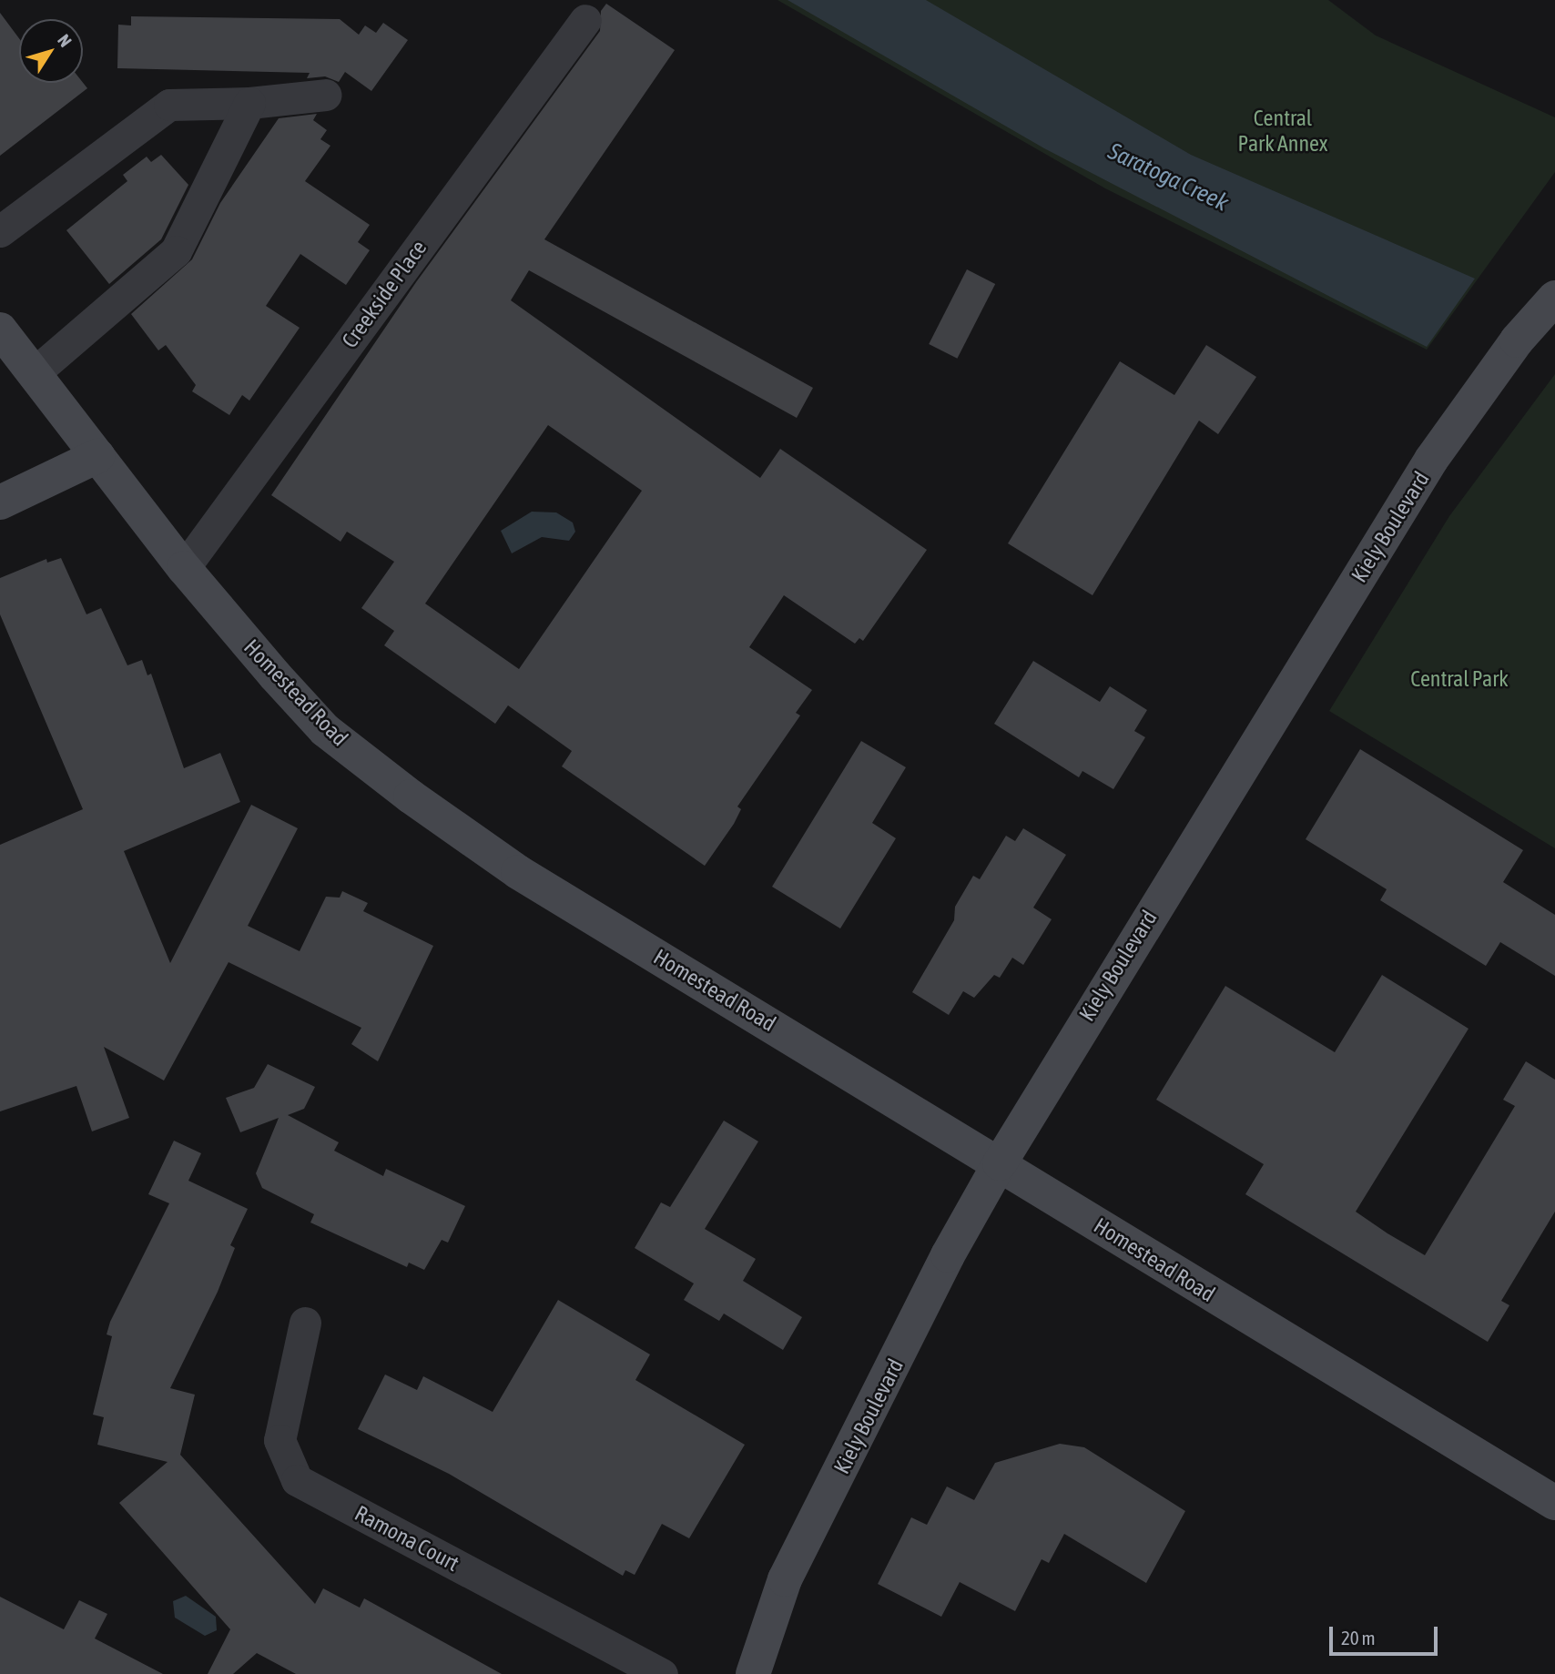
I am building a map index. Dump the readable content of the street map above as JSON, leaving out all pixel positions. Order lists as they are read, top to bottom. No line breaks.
{"streets":{"main road":["Kiely Boulevard","Homestead Road"],"street":["Creekside Place","Ramona Court"]},"crossings":[["Creekside Place","Homestead Road"],["Kiely Boulevard","Homestead Road"]],"water":["Saratoga Creek"],"parks":["Central Park Annex","Central Park"],"scale_bar":"20 m","north":"top right"}
